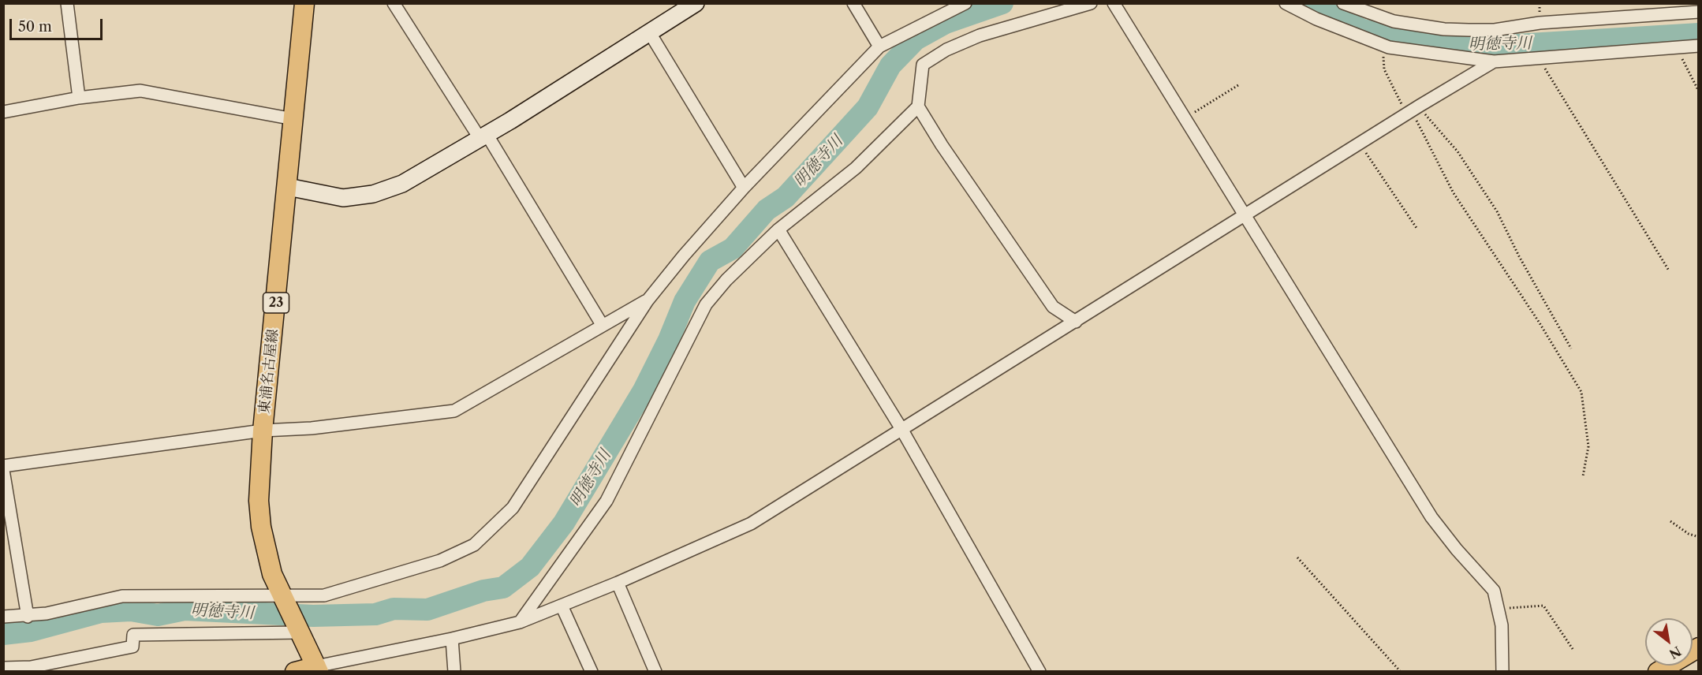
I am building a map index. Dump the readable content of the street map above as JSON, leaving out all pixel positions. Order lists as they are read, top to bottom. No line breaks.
{"streets":{"main road":["23","東浦名古屋線"]},"water":["明徳寺川"],"scale_bar":"50 m","north":"bottom right"}
